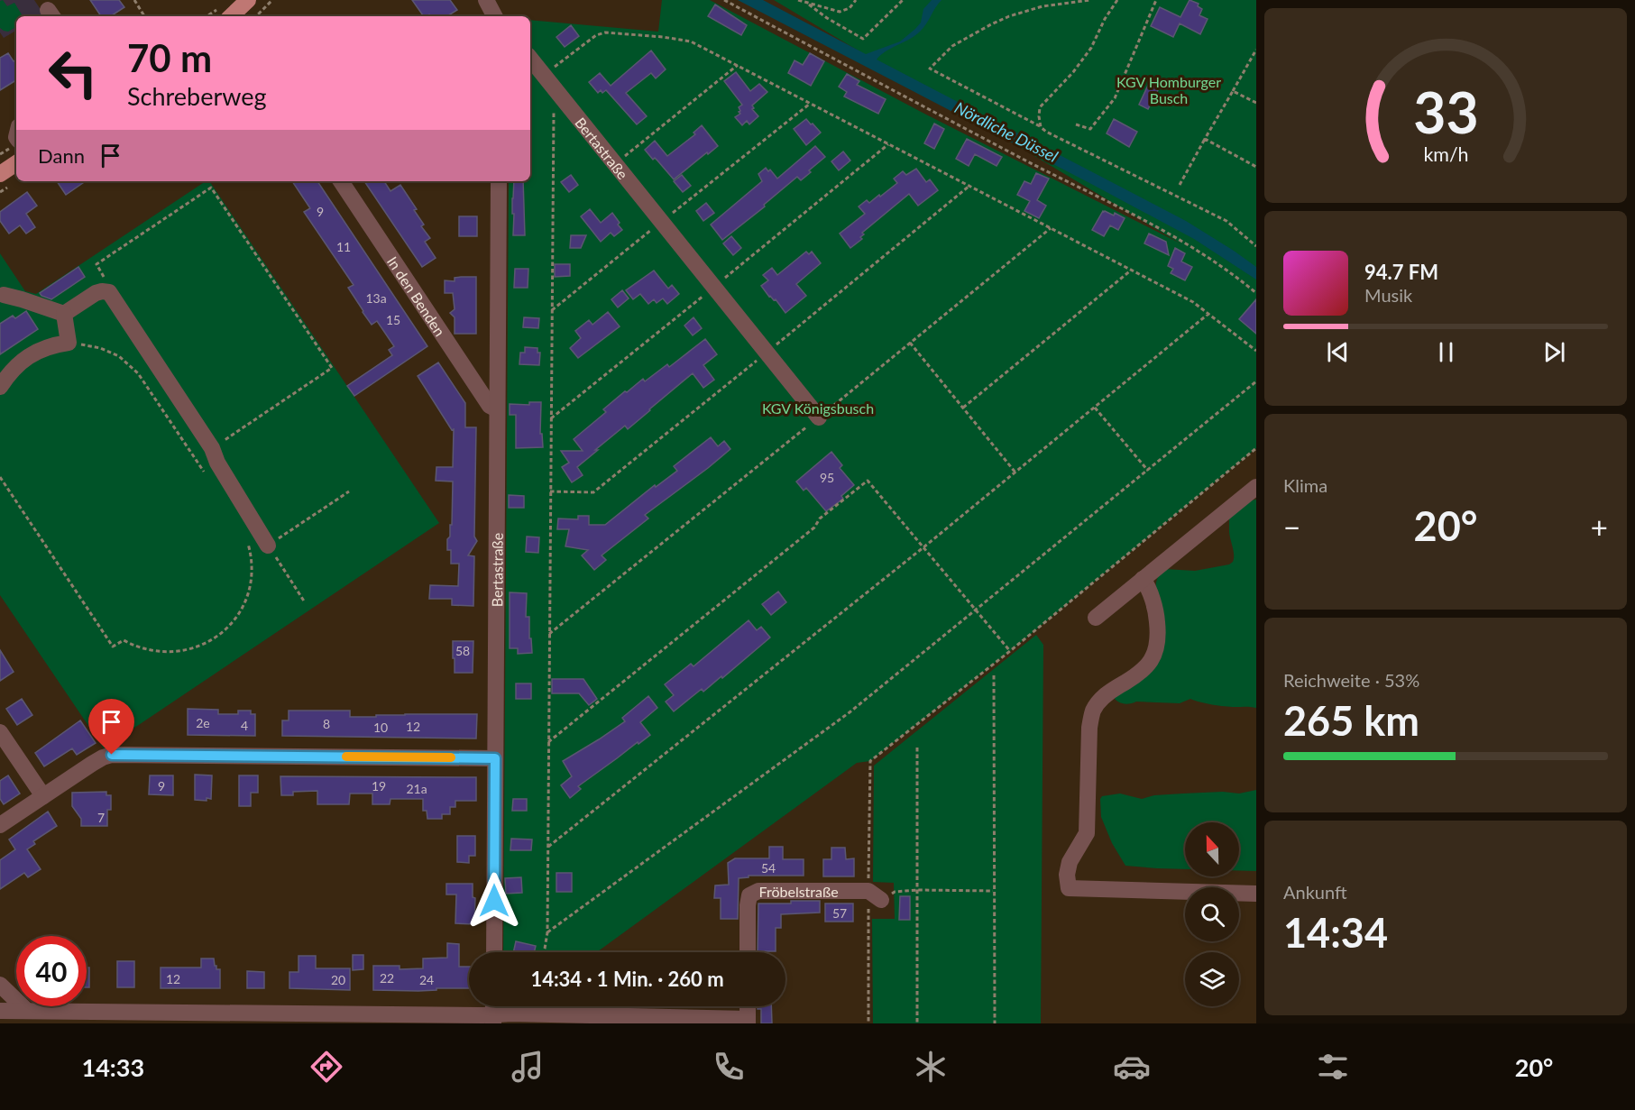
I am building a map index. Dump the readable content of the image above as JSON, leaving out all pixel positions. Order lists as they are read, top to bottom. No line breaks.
{"streets":{"street":["Bertastraße","In den Benden","Fröbelstraße"]},"crossings":[["Bertastraße","In den Benden"]],"water":["Nördliche Düssel"],"parks":["KGV Homburger Busch","KGV Königsbusch"],"house_numbers":["9","11","13a","15","95","58","2e","8","4","12","10","9","19","21a","7","54","57","22","12","20","24"],"north":"top","page":{"turn":["70 m","Schreberweg"],"then":"Dann","song":["94.7 FM","Musik"],"tile":["Klima",["Reichweite · 53%","265 km"],["Ankunft","14:34"]],"heat":["−","20°","+"],"limit":"40","trip":"14:34 · 1 Min. · 260 m","tabs":["14:33","20°"],"gauge":["33","km/h"]}}
